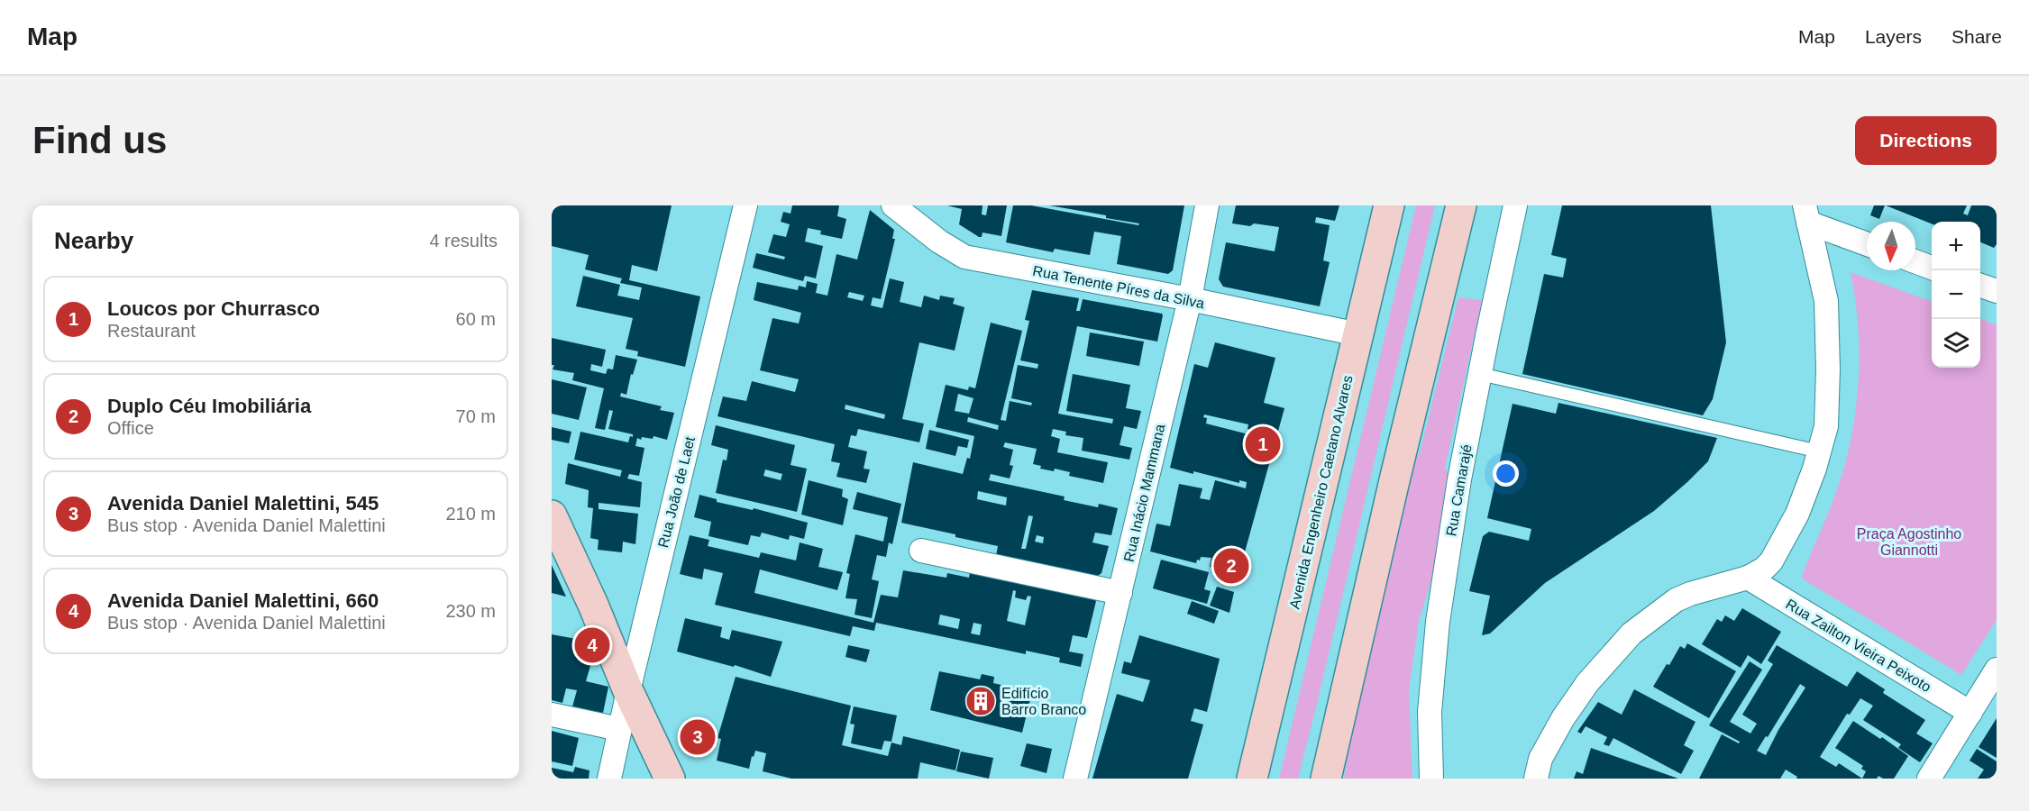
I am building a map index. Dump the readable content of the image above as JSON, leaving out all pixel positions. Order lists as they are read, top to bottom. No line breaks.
{"streets":{"street":["Rua Tenente Píres da Silva","Rua Camarajé","Rua João de Laet","Avenida Engenheiro Caetano Alvares","Rua Inácio Mammana","Rua Zailton Vieira Peixoto"]},"crossings":[["Rua Tenente Píres da Silva","Avenida Engenheiro Caetano Alvares"],["Rua Tenente Píres da Silva","Rua Inácio Mammana"]],"parks":["Praça Agostinho Giannotti"],"places":{"building":["Edifício Barro Branco"]},"north":"bottom","page":{"header":"Map","nav":["Map","Layers","Share"],"buttons":"Directions","title":"Find us","heading":["Nearby","4 results"],"map_buttons":["+","−"],"list":[{"mark":"1","name":"Loucos por Churrasco","note":"Restaurant","value":"60 m"},{"mark":"2","name":"Duplo Céu Imobiliária","note":"Office","value":"70 m"},{"mark":"3","name":"Avenida Daniel Malettini, 545","note":"Bus stop · Avenida Daniel Malettini","value":"210 m"},{"mark":"4","name":"Avenida Daniel Malettini, 660","note":"Bus stop · Avenida Daniel Malettini","value":"230 m"}],"pins":["1","2","4","3"]}}
